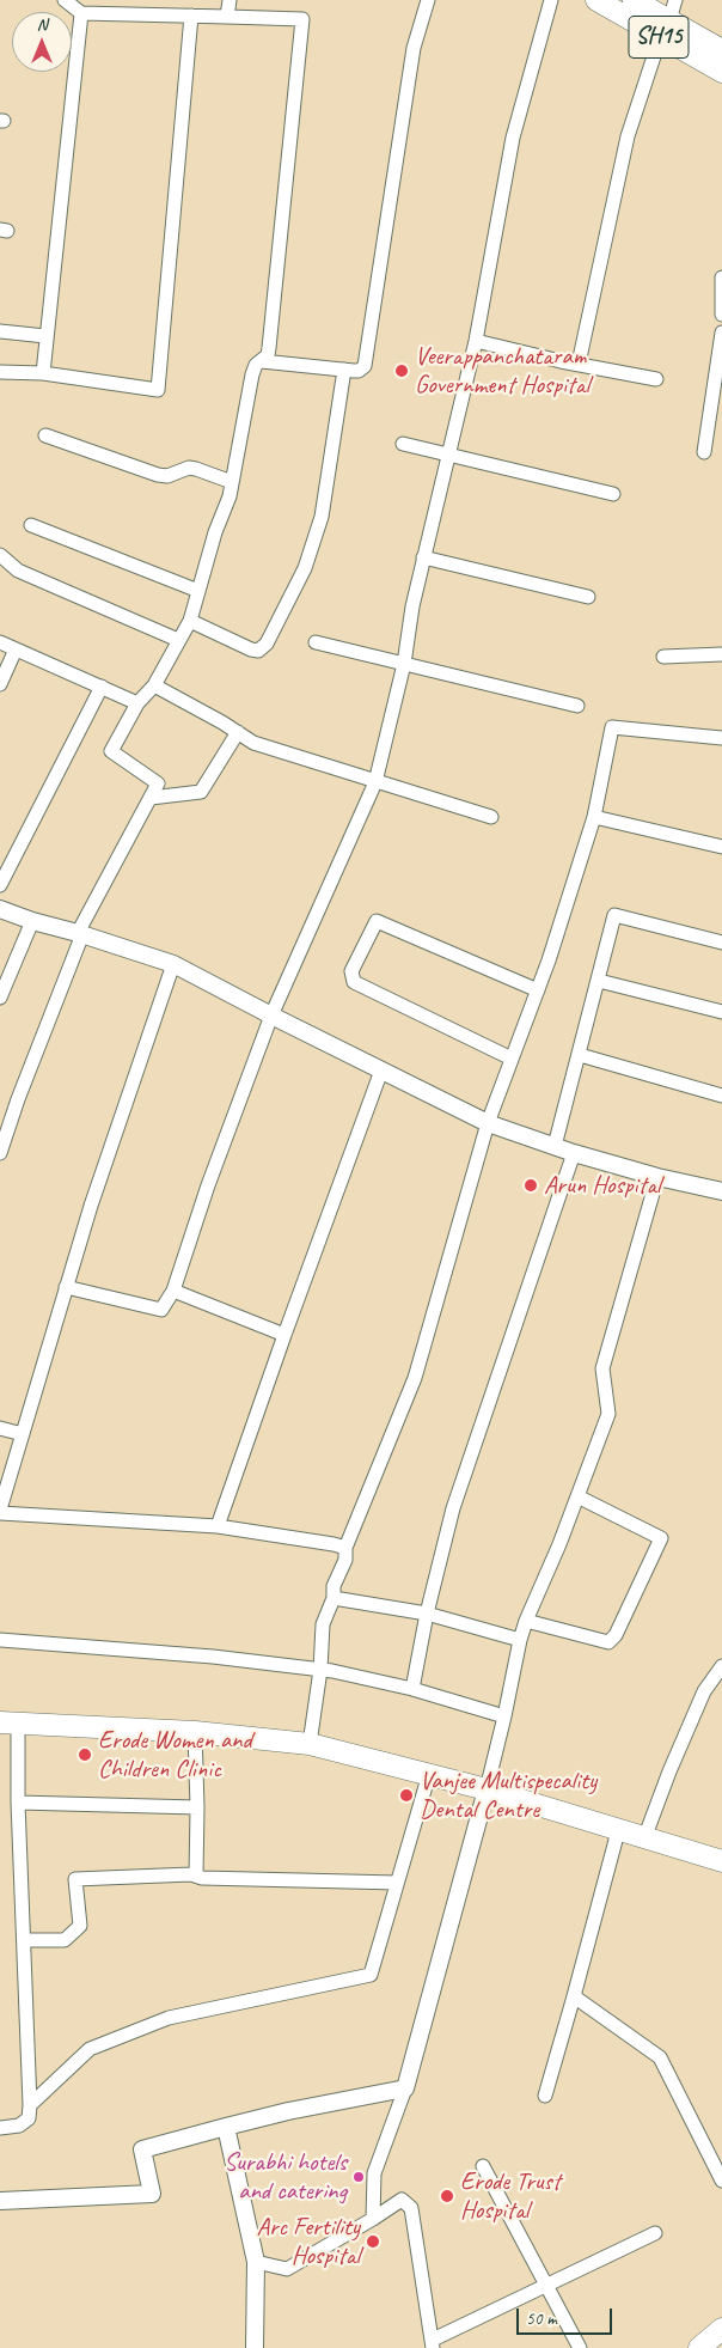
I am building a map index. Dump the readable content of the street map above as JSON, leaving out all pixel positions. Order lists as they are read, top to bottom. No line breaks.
{"streets":{"main road":["SH15"]},"places":["Veerappanchataram Government Hospital","Arun Hospital","Erode Women and Children Clinic","Vanjee Multispecality Dental Centre","Surabhi hotels and catering","Erode Trust Hospital","Arc Fertility Hospital"],"scale_bar":"50 m","north":"top"}
